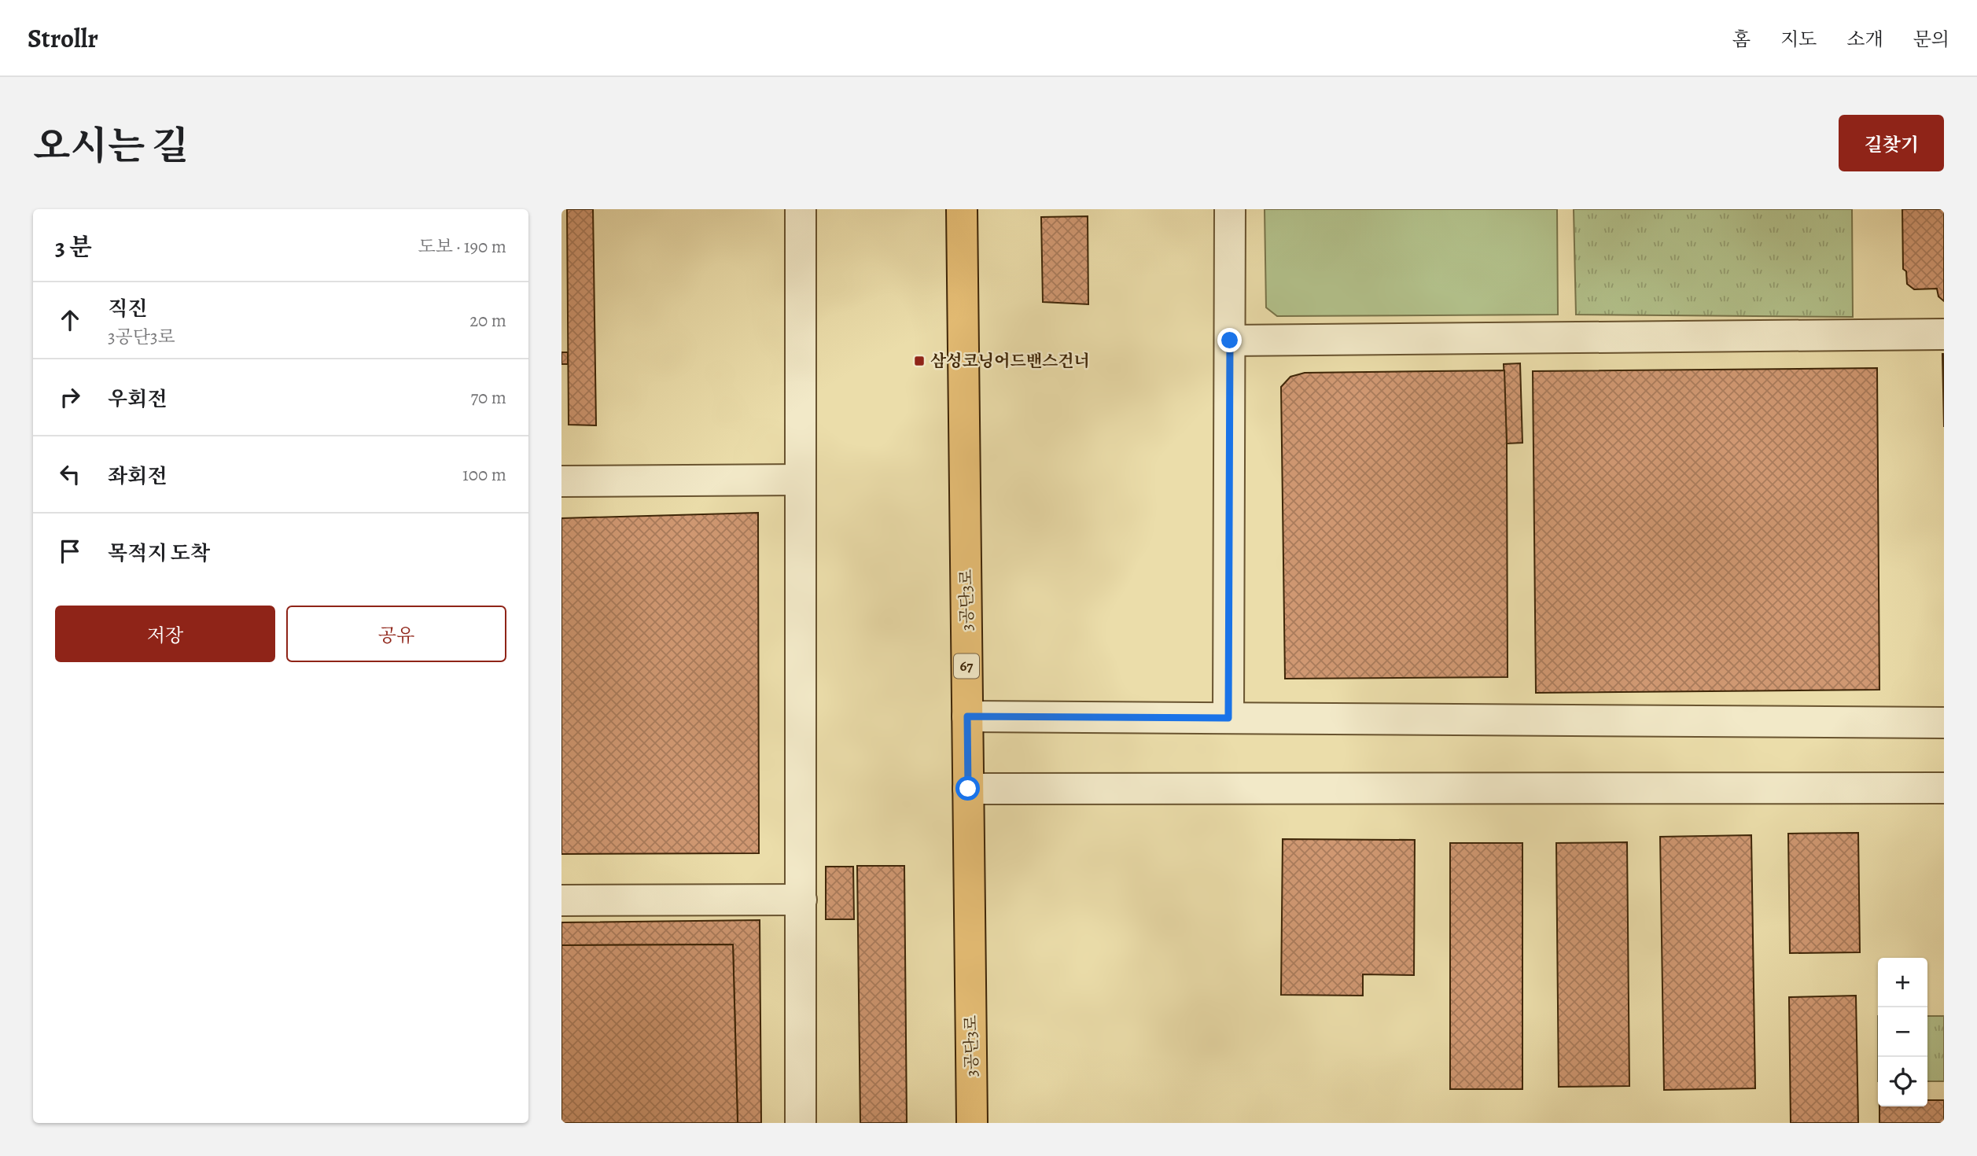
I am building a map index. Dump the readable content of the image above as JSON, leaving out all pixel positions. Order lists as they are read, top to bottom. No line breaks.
{"streets":{"main road":["3공단3로","67"]},"places":{"transit":["삼성코닝어드밴스건너"]},"page":{"header":"Strollr","nav":["홈","지도","소개","문의"],"title":"오시는 길","buttons":["길찾기",["저장","공유"]],"heading":["3 분","도보 · 190 m"],"list":[["직진","3공단3로","20 m"],["우회전","70 m"],["좌회전","100 m"],"목적지 도착"],"map_buttons":["+","−"]}}
